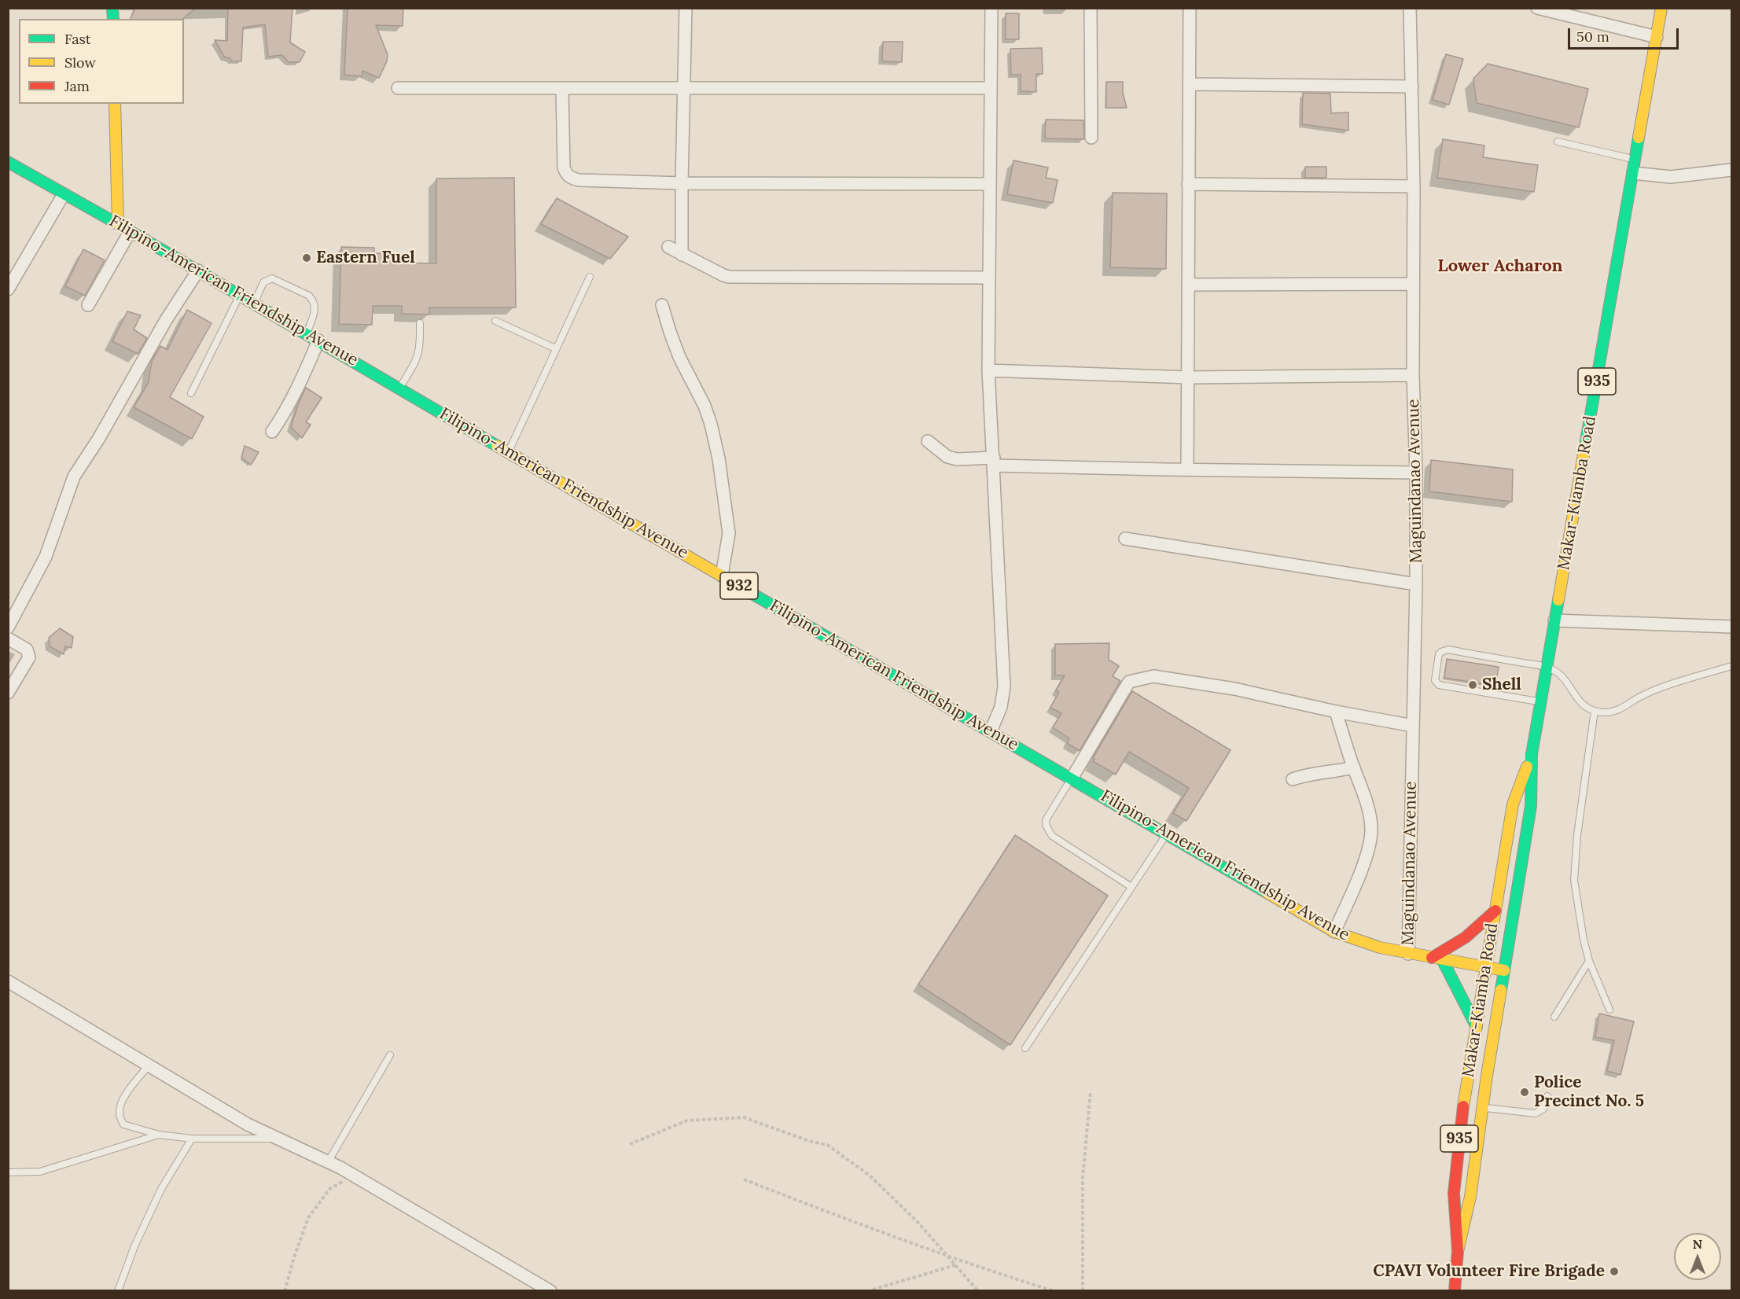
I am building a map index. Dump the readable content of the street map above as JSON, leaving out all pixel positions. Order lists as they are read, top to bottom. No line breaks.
{"streets":{"main road":["Filipino-American Friendship Avenue","935","Makar-Kiamba Road","932"],"street":["Maguindanao Avenue"]},"crossings":[["Filipino-American Friendship Avenue","Maguindanao Avenue"],["Filipino-American Friendship Avenue","Makar-Kiamba Road"]],"districts":["Lower Acharon"],"places":["Eastern Fuel","Shell","Police Precinct No. 5","CPAVI Volunteer Fire Brigade"],"legend":["Fast","Slow","Jam"],"scale_bar":"50 m","north":"top"}
